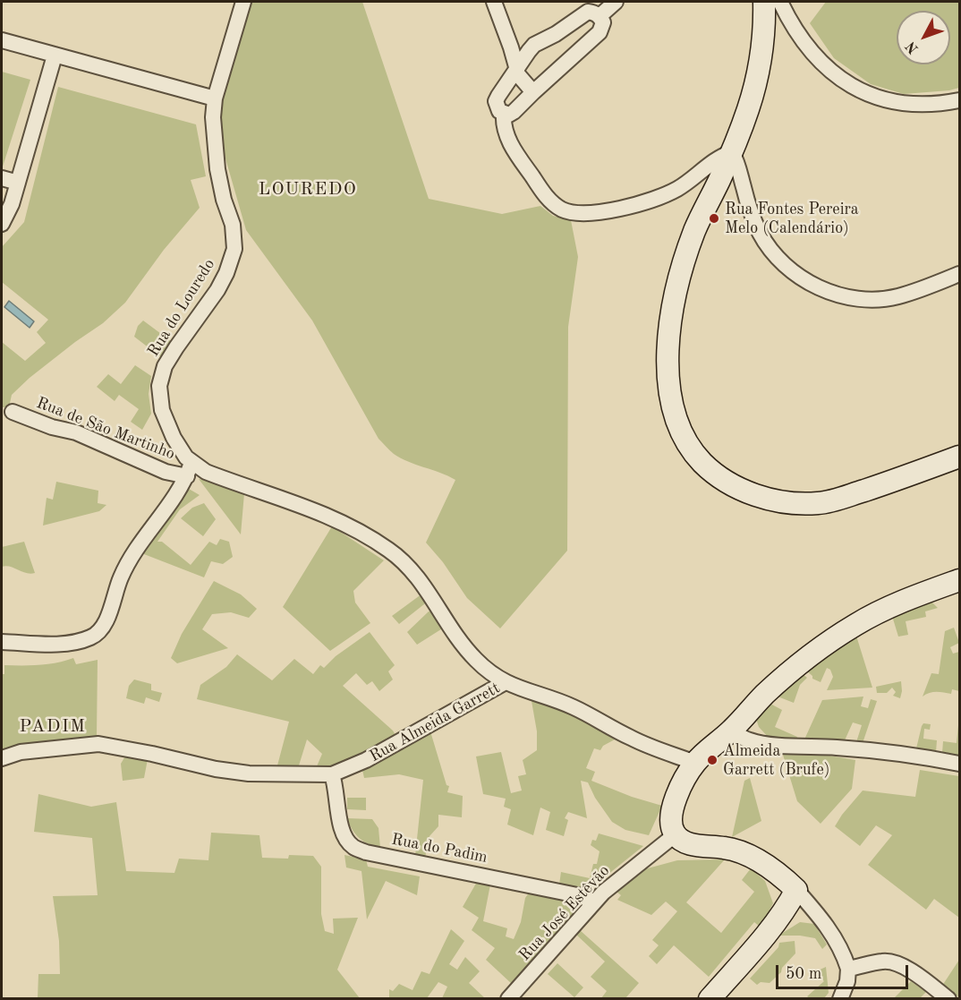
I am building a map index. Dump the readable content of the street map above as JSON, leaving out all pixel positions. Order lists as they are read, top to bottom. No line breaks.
{"streets":{"street":["Rua do Louredo","Rua de São Martinho","Rua Almeida Garrett","Rua do Padim","Rua José Estêvão"]},"crossings":[["Rua do Louredo","Rua de São Martinho"],["Rua do Louredo","Rua Almeida Garrett"],["Rua Almeida Garrett","Rua do Padim"],["Rua do Padim","Rua José Estêvão"]],"districts":["LOUREDO","PADIM"],"places":["Rua Fontes Pereira Melo (Calendário)","Almeida Garrett (Brufe)"],"scale_bar":"50 m","north":"bottom left"}
